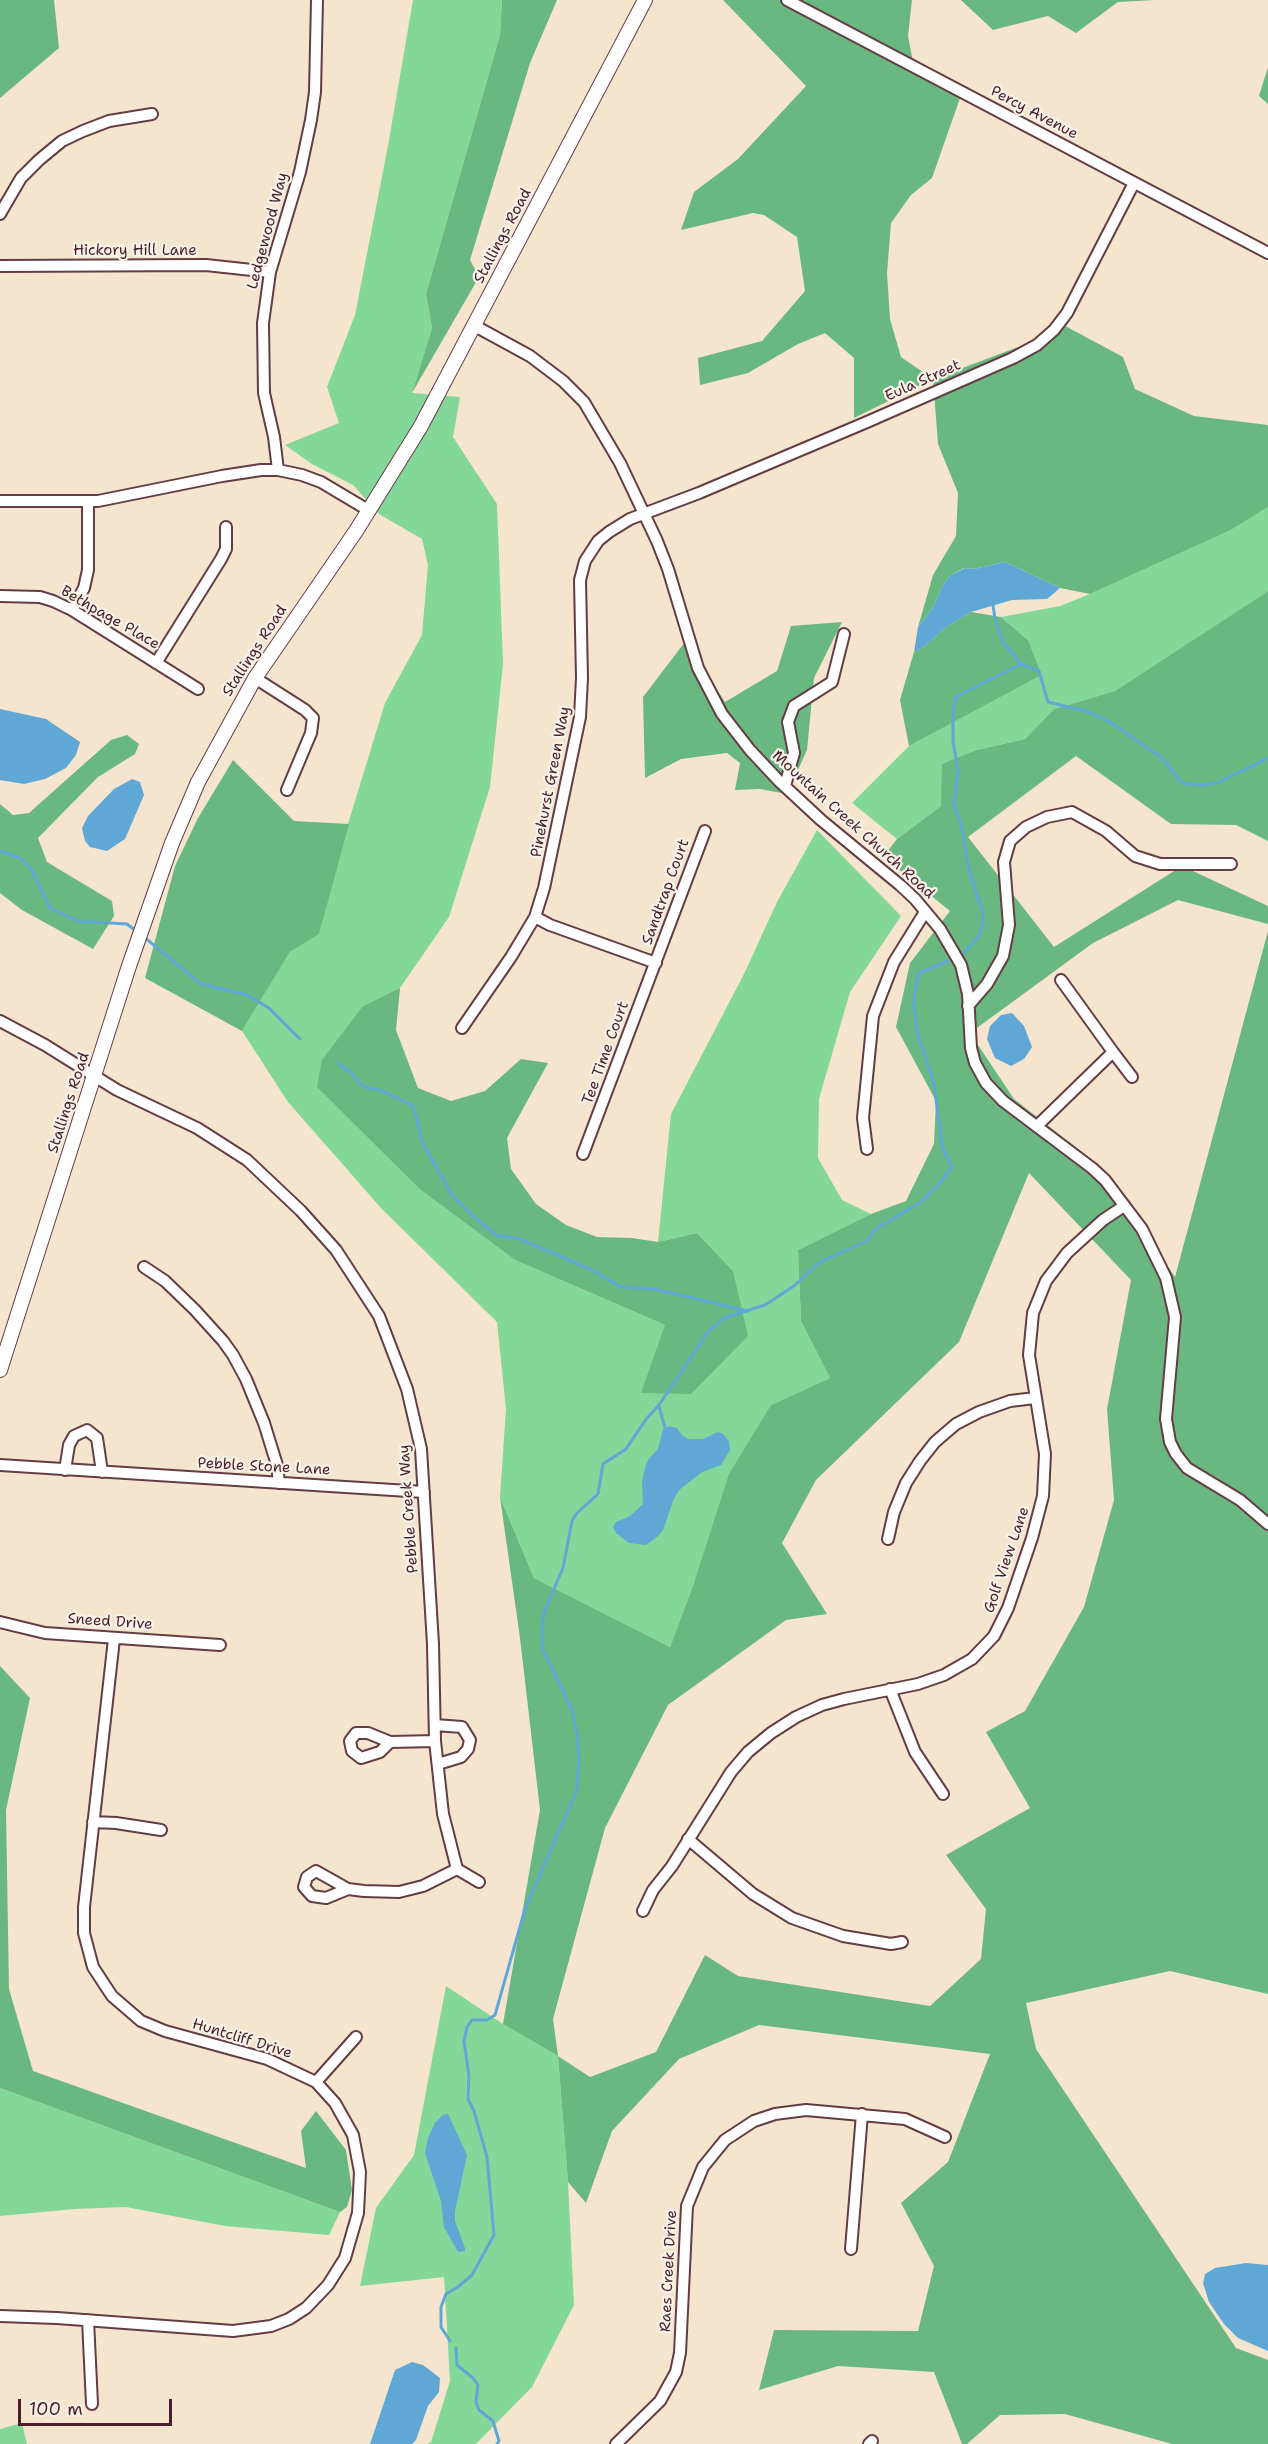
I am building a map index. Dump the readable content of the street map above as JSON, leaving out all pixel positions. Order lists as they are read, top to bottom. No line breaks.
{"streets":{"street":["Percy Avenue","Ledgewood Way","Stallings Road","Hickory Hill Lane","Eula Street","Bethpage Place","Pinehurst Green Way","Mountain Creek Church Road","Sandtrap Court","Tee Time Court","Pebble Stone Lane","Pebble Creek Way","Golf View Lane","Sneed Drive","Huntcliff Drive","Raes Creek Drive"]},"crossings":[["Percy Avenue","Eula Street"],["Ledgewood Way","Hickory Hill Lane"],["Stallings Road","Mountain Creek Church Road"],["Stallings Road","Pebble Creek Way"],["Eula Street","Pinehurst Green Way"],["Eula Street","Mountain Creek Church Road"],["Pinehurst Green Way","Mountain Creek Church Road"],["Mountain Creek Church Road","Golf View Lane"],["Sandtrap Court","Tee Time Court"],["Pebble Stone Lane","Pebble Creek Way"],["Sneed Drive","Huntcliff Drive"]],"scale_bar":"100 m"}
